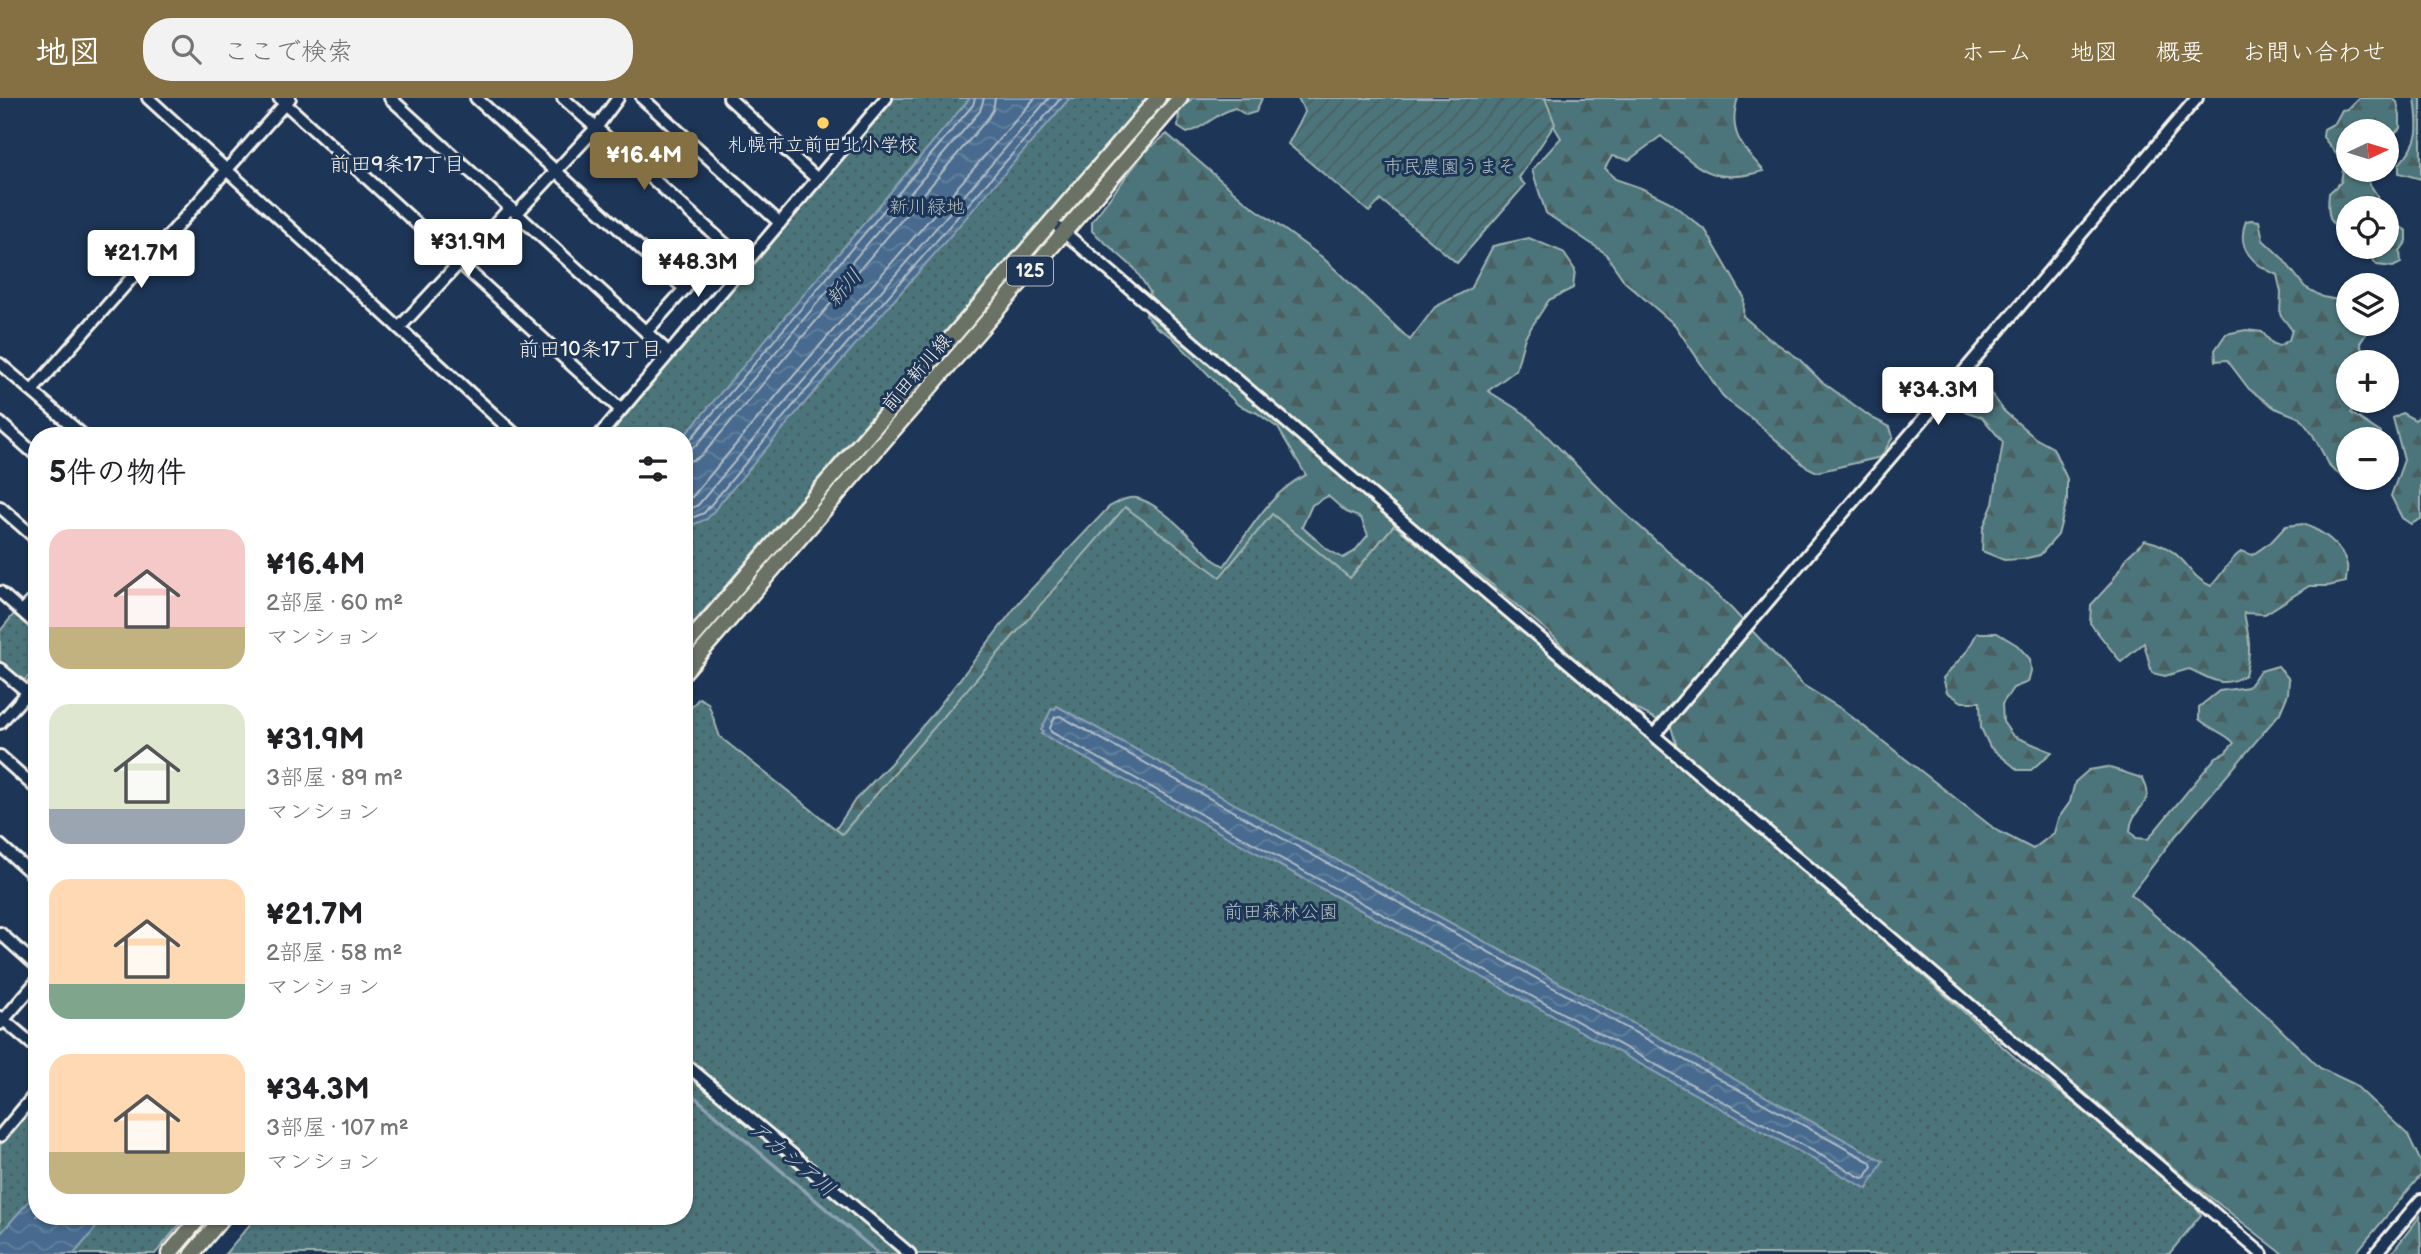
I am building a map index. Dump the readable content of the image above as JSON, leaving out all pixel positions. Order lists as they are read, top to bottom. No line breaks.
{"streets":{"main road":["125","前田新川線"]},"districts":["前田9条17丁目","前田10条17丁目"],"water":["新川","アカシア川"],"parks":["市民農園うまそ","新川緑地","前田森林公園"],"places":["札幌市立前田北小学校"],"north":"right","page":{"header":"地図","search":"ここで検索","nav":["ホーム","地図","概要","お問い合わせ"],"map_buttons":["+","−"],"price":["¥16.4M","¥31.9M","¥21.7M","¥48.3M","¥34.3M"],"heading":"5件の物件","list":[{"name":"¥16.4M","note":"2部屋 · 60 m² · マンション"},{"name":"¥31.9M","note":"3部屋 · 89 m² · マンション"},{"name":"¥21.7M","note":"2部屋 · 58 m² · マンション"},{"name":"¥34.3M","note":"3部屋 · 107 m² · マンション"}]}}
